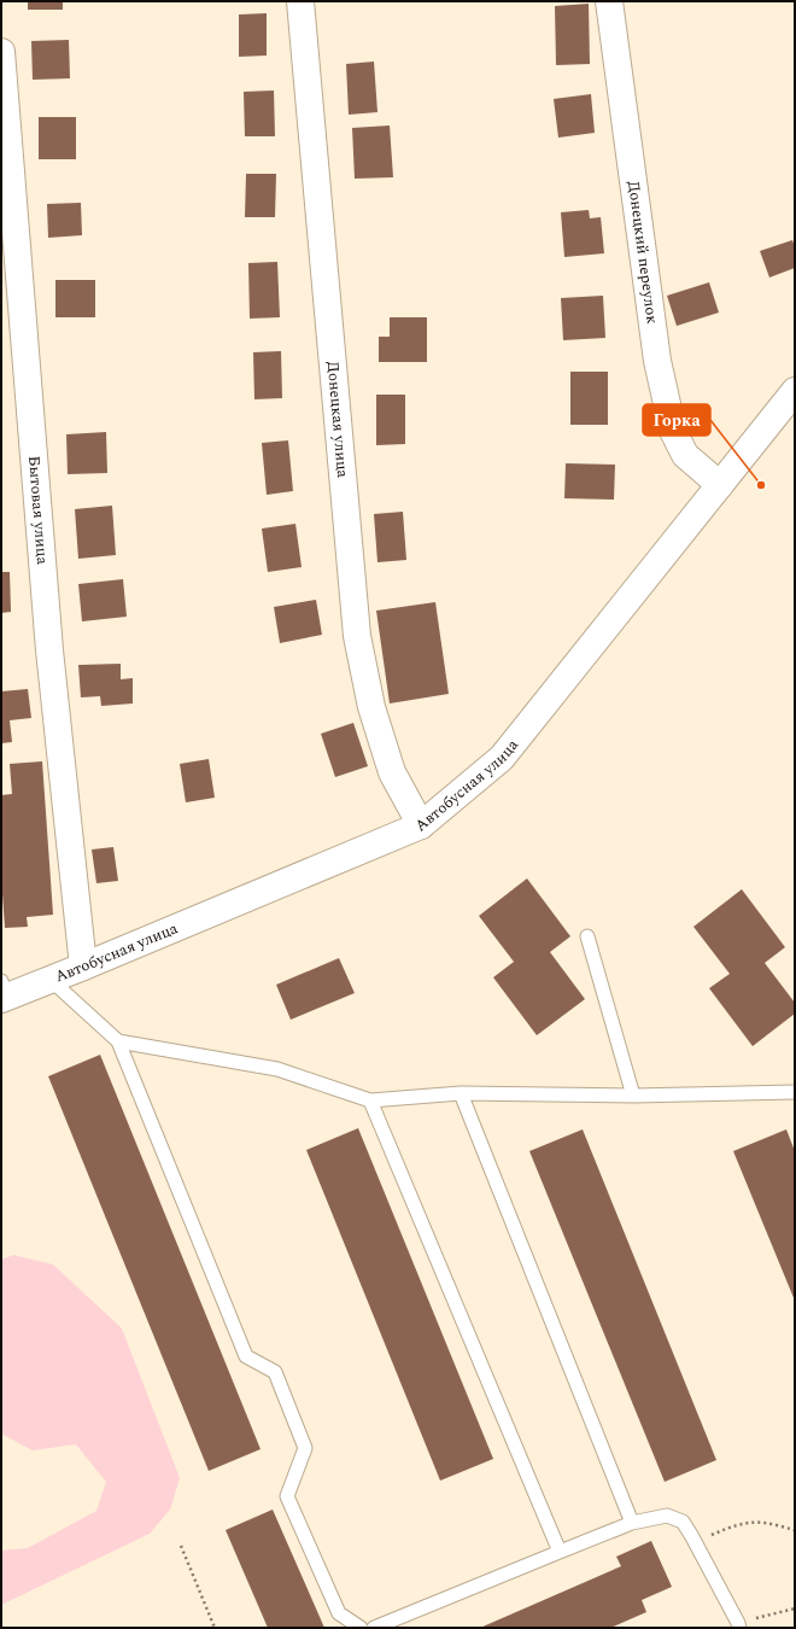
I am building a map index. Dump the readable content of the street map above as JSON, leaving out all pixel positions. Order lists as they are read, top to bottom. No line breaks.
{"streets":{"street":["Донецкий переулок","Донецкая улица","Бытовая улица","Автобусная улица"]},"crossings":[["Донецкий переулок","Автобусная улица"],["Донецкая улица","Автобусная улица"],["Бытовая улица","Автобусная улица"]],"places":["Горка"]}
